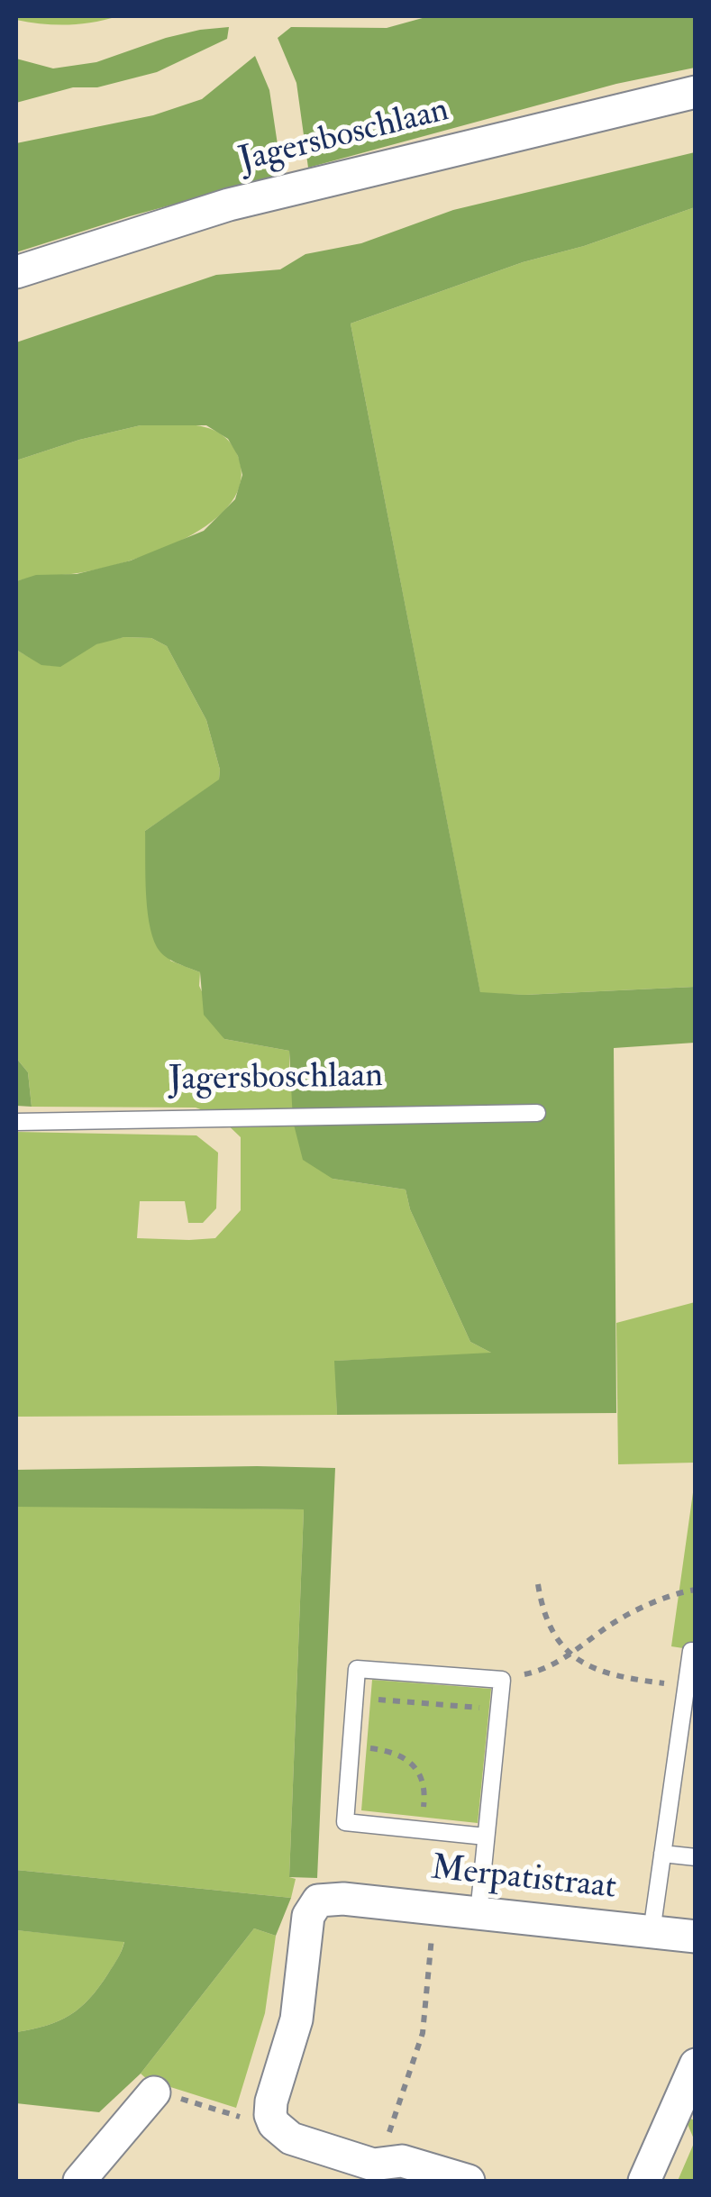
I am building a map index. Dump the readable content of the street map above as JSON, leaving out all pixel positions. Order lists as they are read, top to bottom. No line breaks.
{"streets":{"street":["Jagersboschlaan","Merpatistraat"]}}
